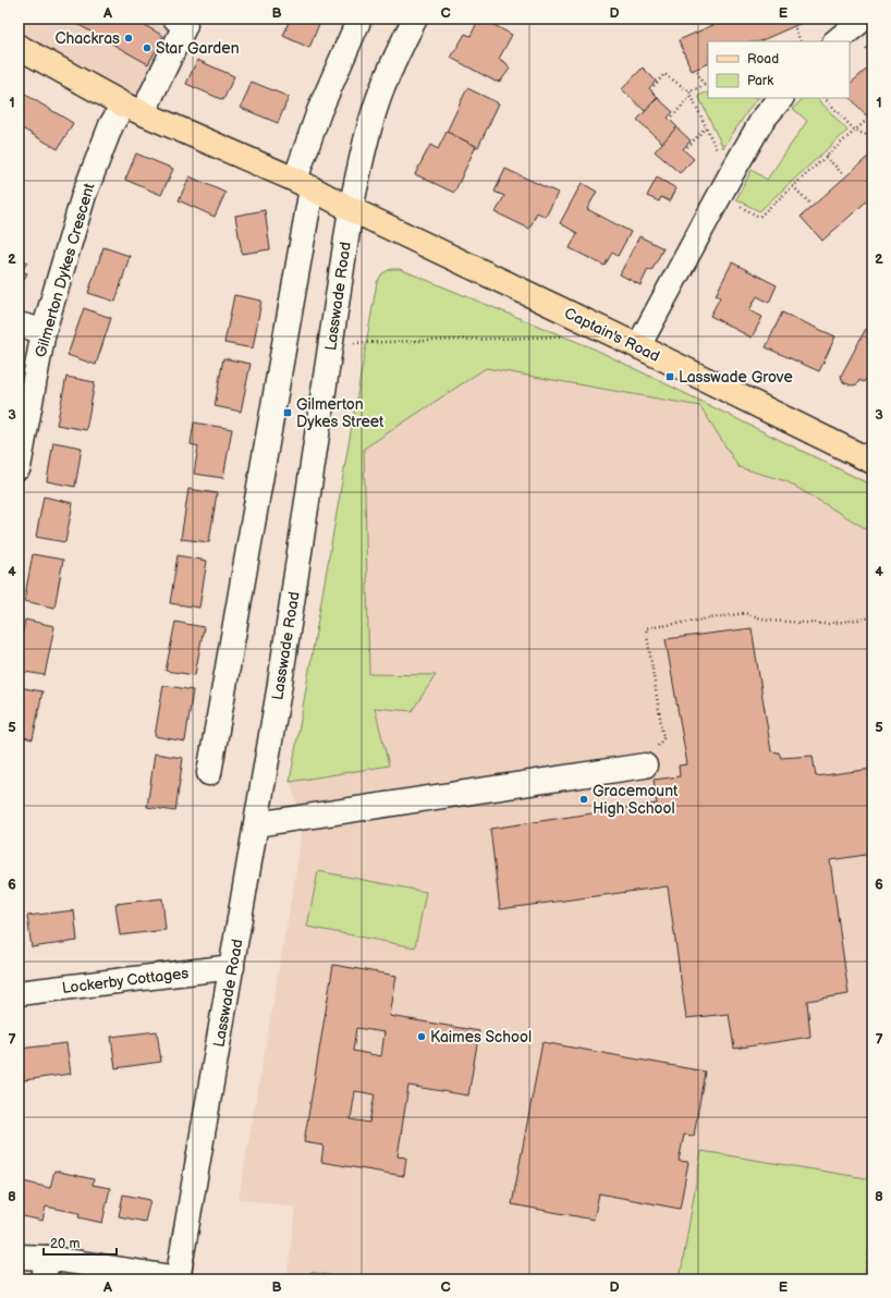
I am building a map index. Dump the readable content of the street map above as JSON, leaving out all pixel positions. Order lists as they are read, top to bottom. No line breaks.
{"streets":{"main road":["Captain's Road"],"street":["Gilmerton Dykes Crescent","Lasswade Road","Lockerby Cottages"]},"crossings":[["Lasswade Road","Captain's Road"],["Lasswade Road","Lockerby Cottages"]],"places":{"other":["Chackras","Star Garden","Gracemount High School","Kaimes School"],"transit":["Lasswade Grove","Gilmerton Dykes Street"]},"legend":["Road","Park"],"scale_bar":"20 m","grid":{"columns":["A","B","C","D","E"],"rows":["1","2","3","4","5","6","7","8"]}}
